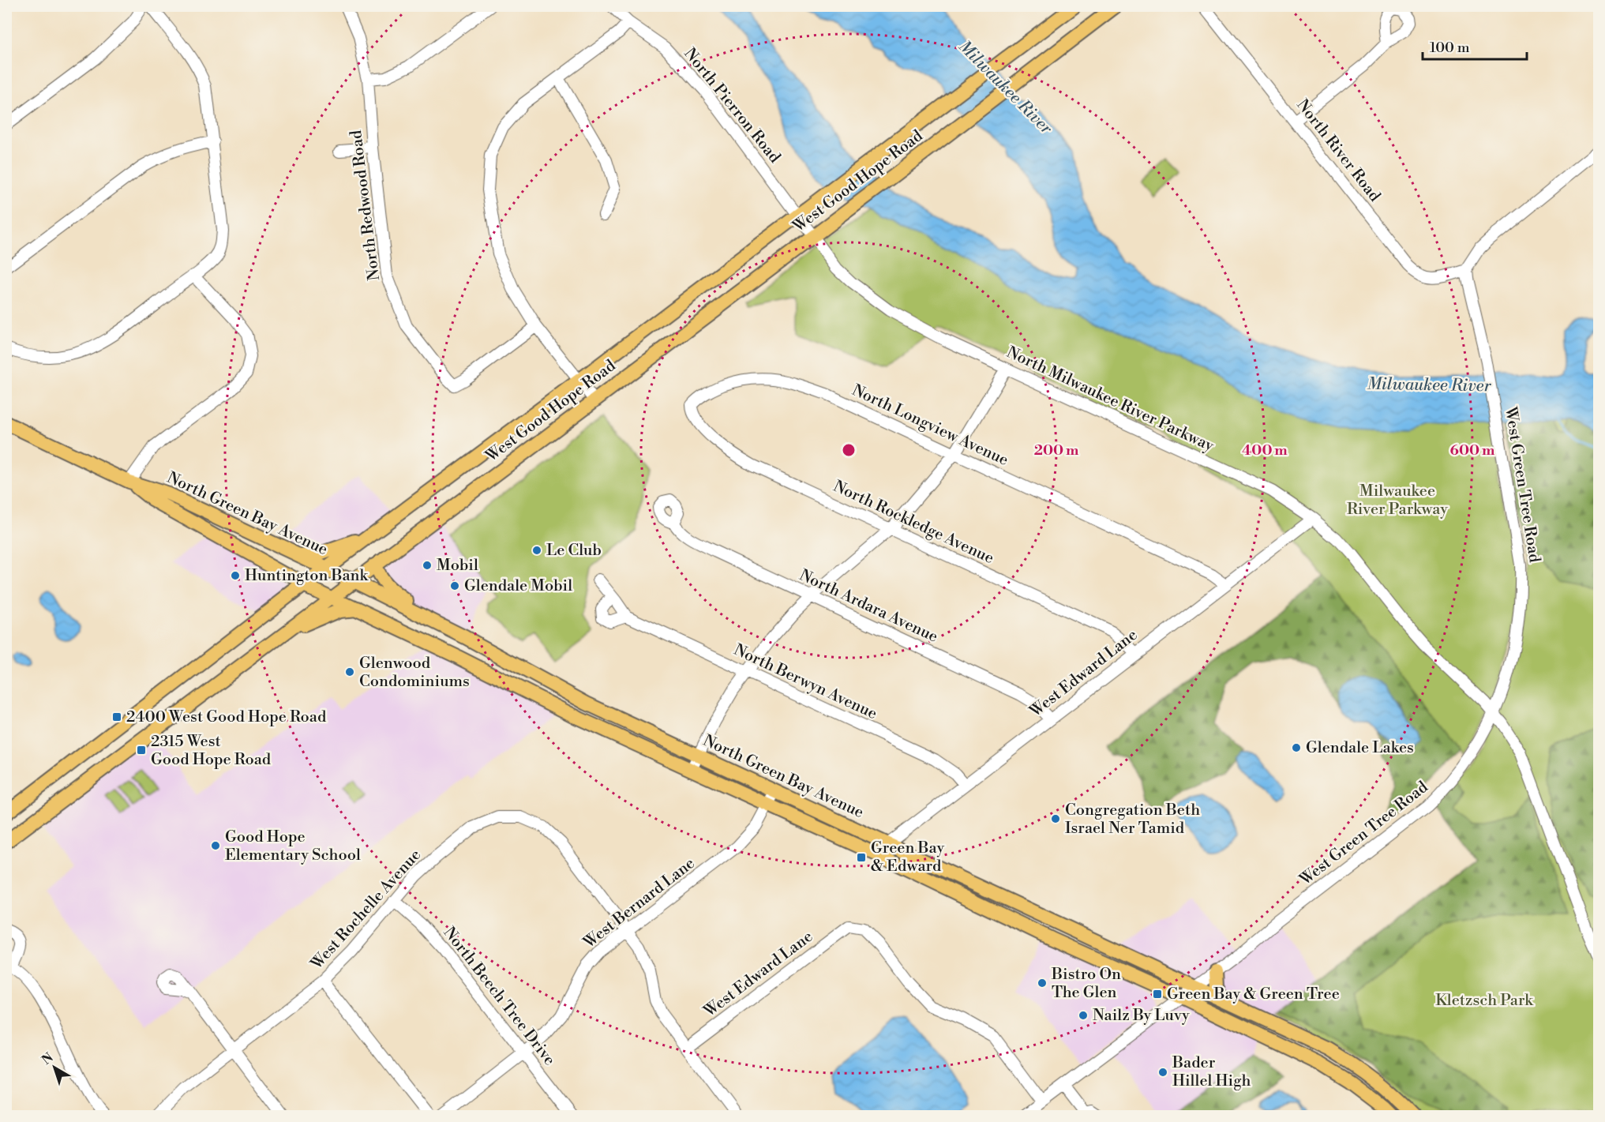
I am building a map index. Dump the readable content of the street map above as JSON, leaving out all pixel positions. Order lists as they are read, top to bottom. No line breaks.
{"streets":{"main road":["West Good Hope Road","North Green Bay Avenue"],"street":["North Pierron Road","North River Road","North Redwood Road","North Milwaukee River Parkway","North Longview Avenue","West Green Tree Road","North Rockledge Avenue","North Ardara Avenue","West Edward Lane","North Berwyn Avenue","West Bernard Lane","West Rochelle Avenue","North Beech Tree Drive"]},"crossings":[["North Pierron Road","West Good Hope Road"],["North Pierron Road","North Milwaukee River Parkway"],["North River Road","West Green Tree Road"],["West Good Hope Road","North Milwaukee River Parkway"],["West Good Hope Road","North Green Bay Avenue"],["North Milwaukee River Parkway","West Green Tree Road"],["North Milwaukee River Parkway","West Edward Lane"],["North Longview Avenue","North Rockledge Avenue"],["North Longview Avenue","West Edward Lane"],["West Green Tree Road","North Green Bay Avenue"],["West Green Tree Road","West Edward Lane"],["North Green Bay Avenue","West Edward Lane"],["North Green Bay Avenue","West Bernard Lane"],["North Rockledge Avenue","West Edward Lane"],["North Ardara Avenue","West Edward Lane"],["West Edward Lane","North Berwyn Avenue"],["West Bernard Lane","West Rochelle Avenue"],["West Bernard Lane","North Beech Tree Drive"],["West Rochelle Avenue","North Beech Tree Drive"]],"water":["Milwaukee River"],"parks":["Milwaukee River Parkway","Kletzsch Park"],"places":{"other":["Le Club","Mobil","Huntington Bank","Glendale Mobil","Glenwood Condominiums","Glendale Lakes","Congregation Beth Israel Ner Tamid","Good Hope Elementary School","Bistro On The Glen","Nailz By Luvy","Bader Hillel High"],"transit":["2400 West Good Hope Road","2315 West Good Hope Road","Green Bay & Edward","Green Bay & Green Tree"]},"scale_bar":"100 m","north":"top left","rings":["200 m","400 m","600 m"]}
